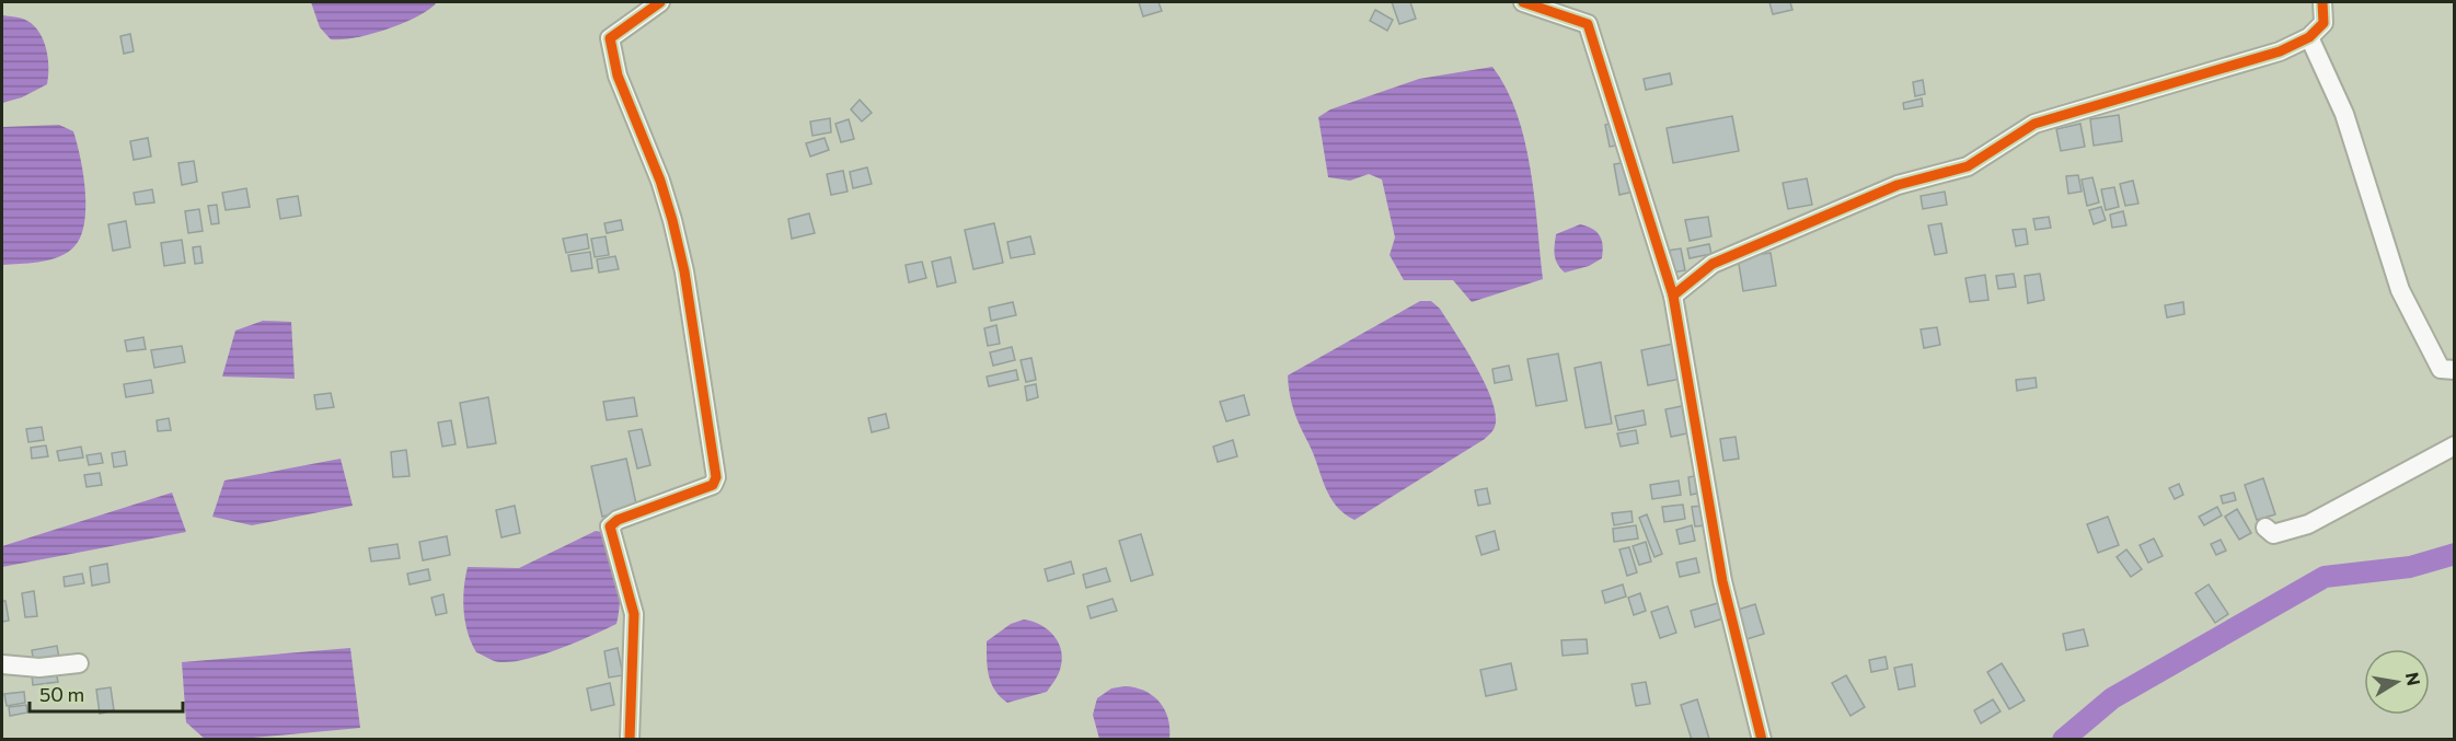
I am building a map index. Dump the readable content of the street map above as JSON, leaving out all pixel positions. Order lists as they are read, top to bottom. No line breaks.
{"scale_bar":"50 m","north":"right"}
